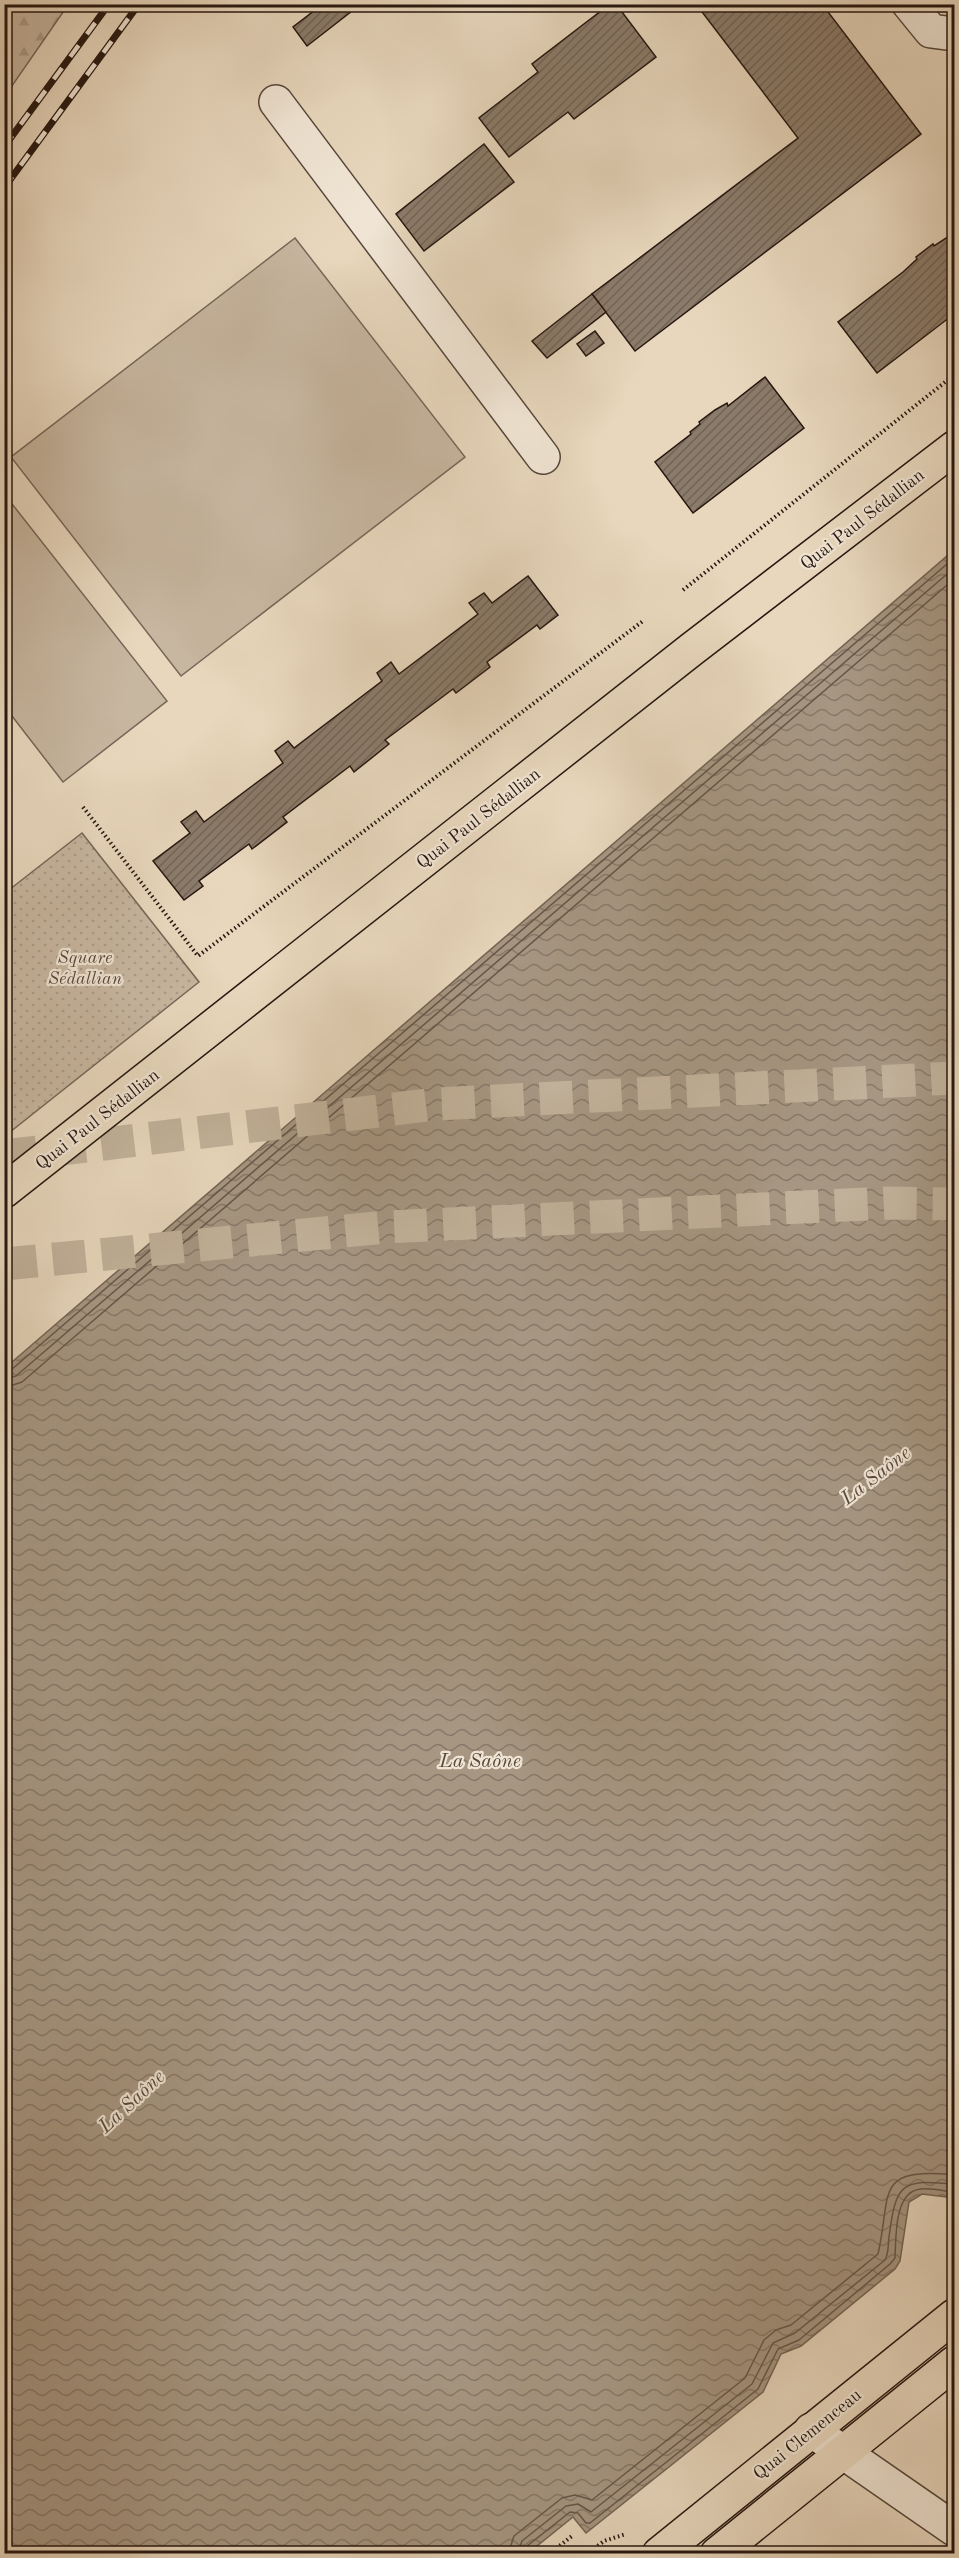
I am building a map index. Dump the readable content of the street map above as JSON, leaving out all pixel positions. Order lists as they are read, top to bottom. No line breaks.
{"streets":{"main road":["Quai Paul Sédallian","Quai Clemenceau"]},"water":["La Saône"],"parks":["Square Sédallian"]}
